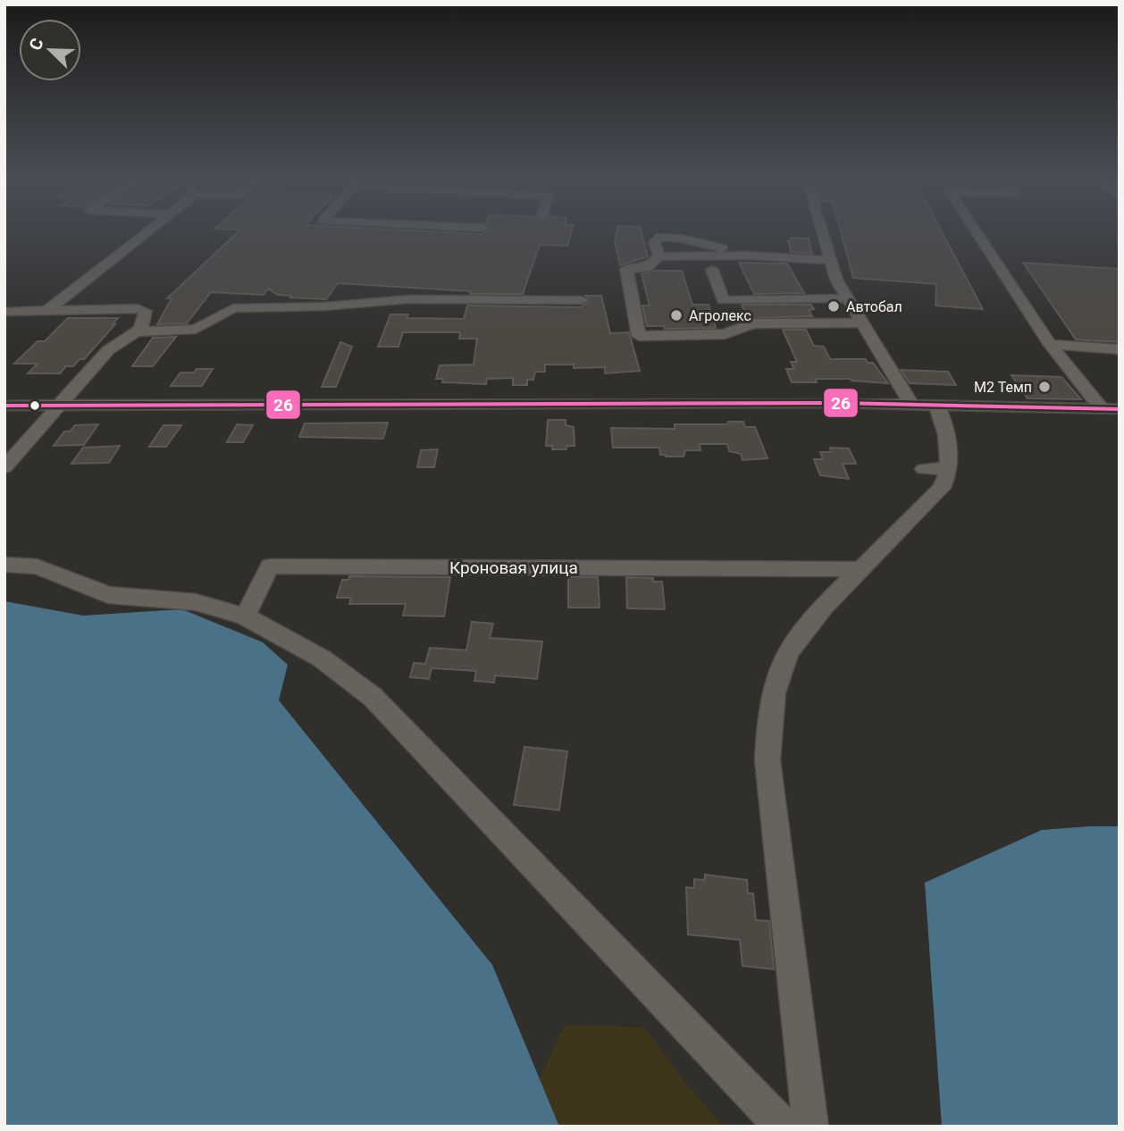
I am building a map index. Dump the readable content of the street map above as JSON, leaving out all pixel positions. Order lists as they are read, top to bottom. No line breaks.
{"streets":{"street":["Кроновая улица"]},"places":["Автобал","Агролекс","М2 Темп"],"lines":["transit line 26"],"north":"top left"}
